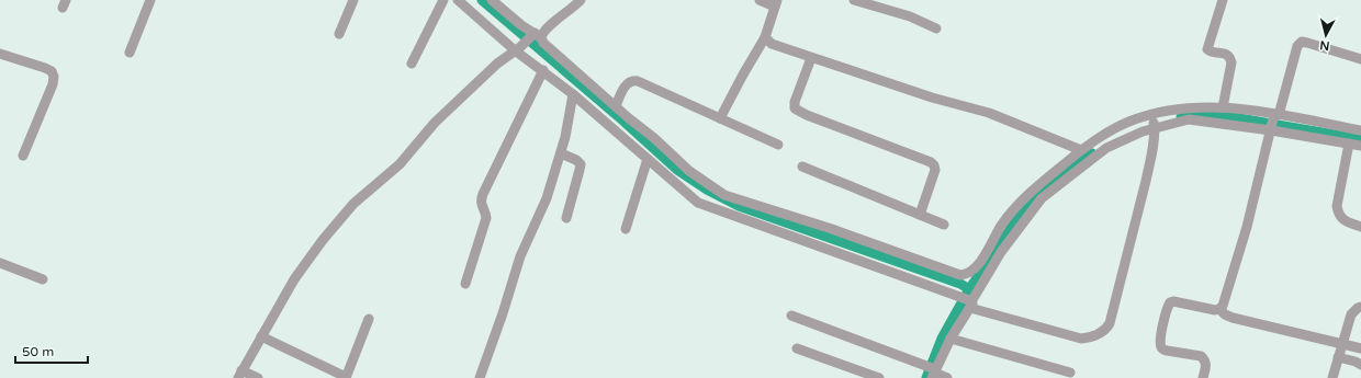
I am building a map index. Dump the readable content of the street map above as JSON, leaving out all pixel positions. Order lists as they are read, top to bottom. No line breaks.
{"scale_bar":"50 m","north":"bottom"}
